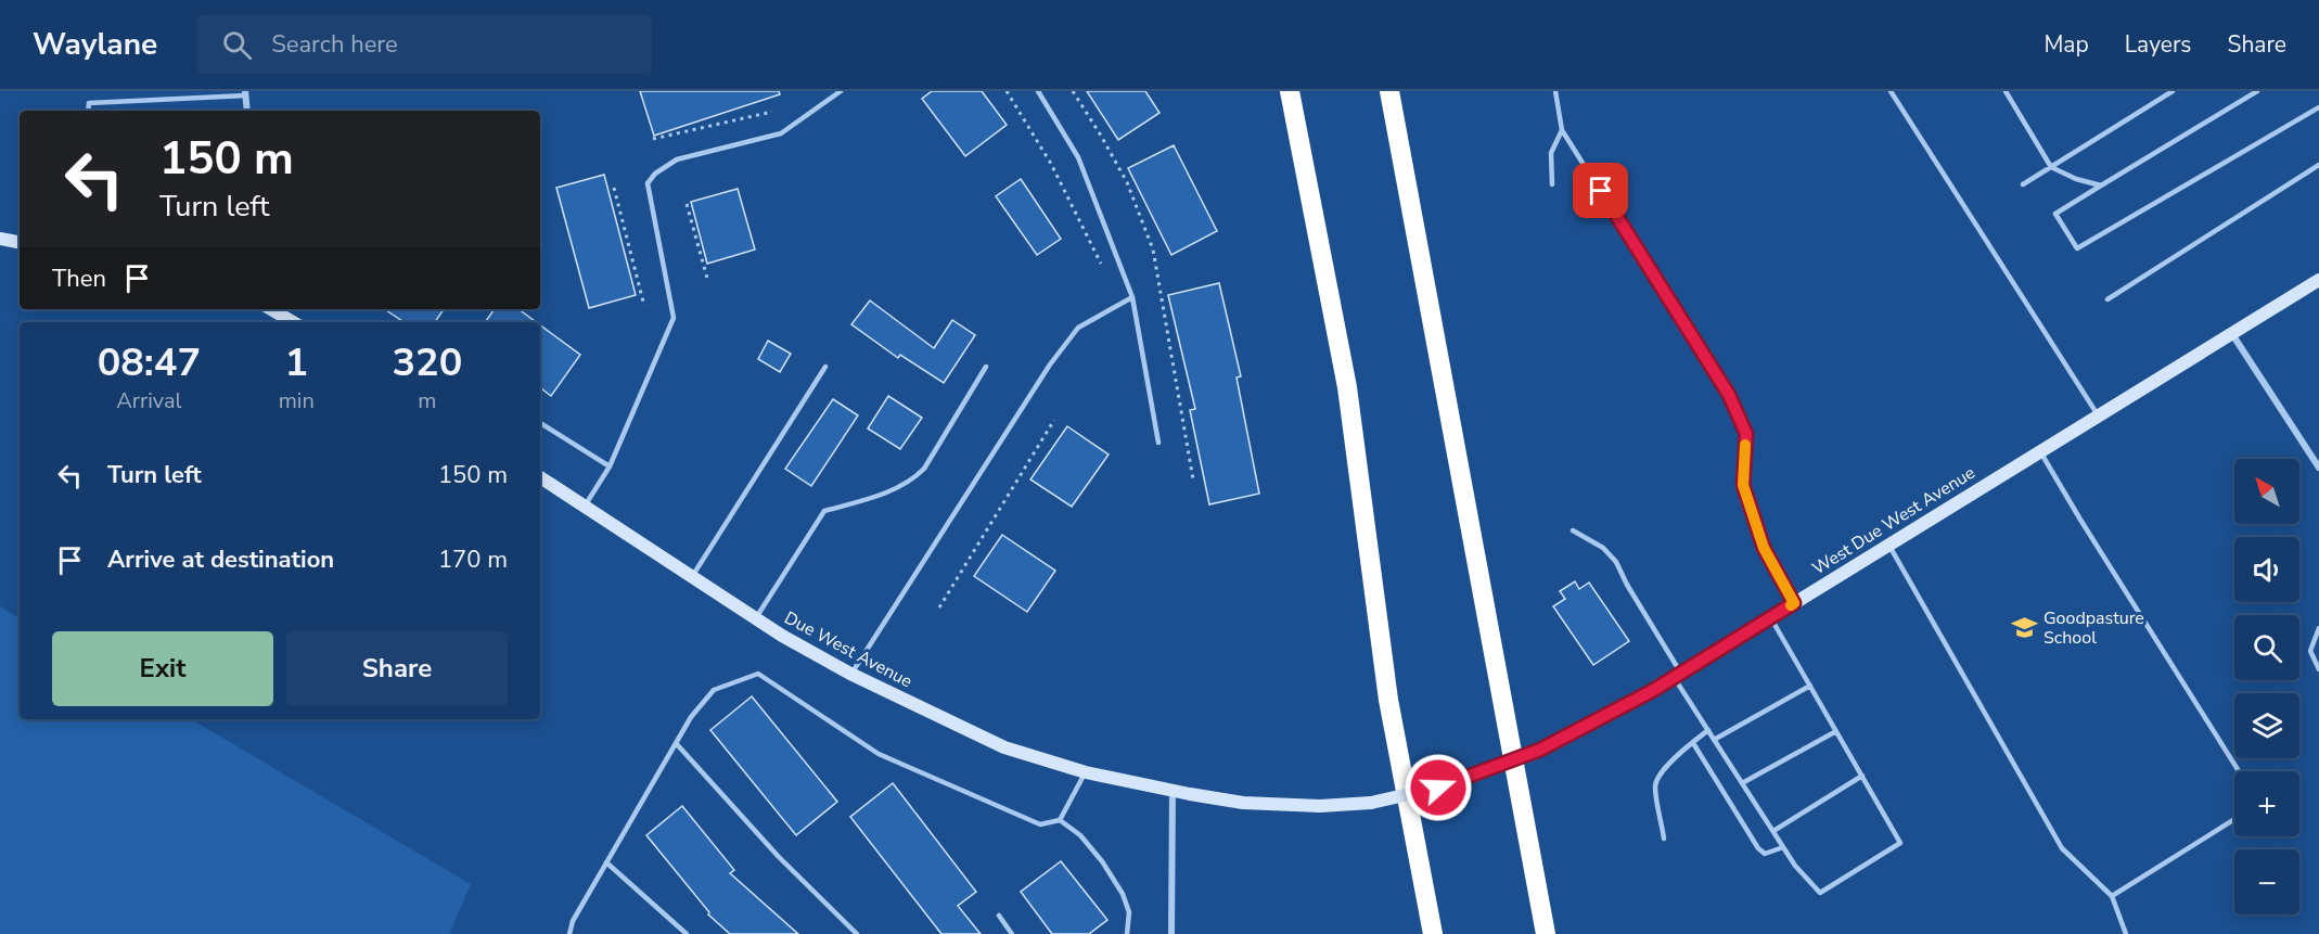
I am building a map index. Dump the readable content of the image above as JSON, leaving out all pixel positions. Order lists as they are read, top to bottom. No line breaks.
{"streets":{"main road":["West Due West Avenue","Due West Avenue"]},"crossings":[["West Due West Avenue","Due West Avenue"]],"places":{"school or university":["Goodpasture School"]},"north":"top left","page":{"header":"Waylane","search":"Search here","nav":["Map","Layers","Share"],"turn":["150 m","Turn left"],"then":"Then","eta":["08:47","Arrival","1","min","320","m"],"list":[{"name":"Turn left","value":"150 m"},{"name":"Arrive at destination","value":"170 m"}],"map_buttons":["+","−"],"buttons":["Exit","Share"]}}
